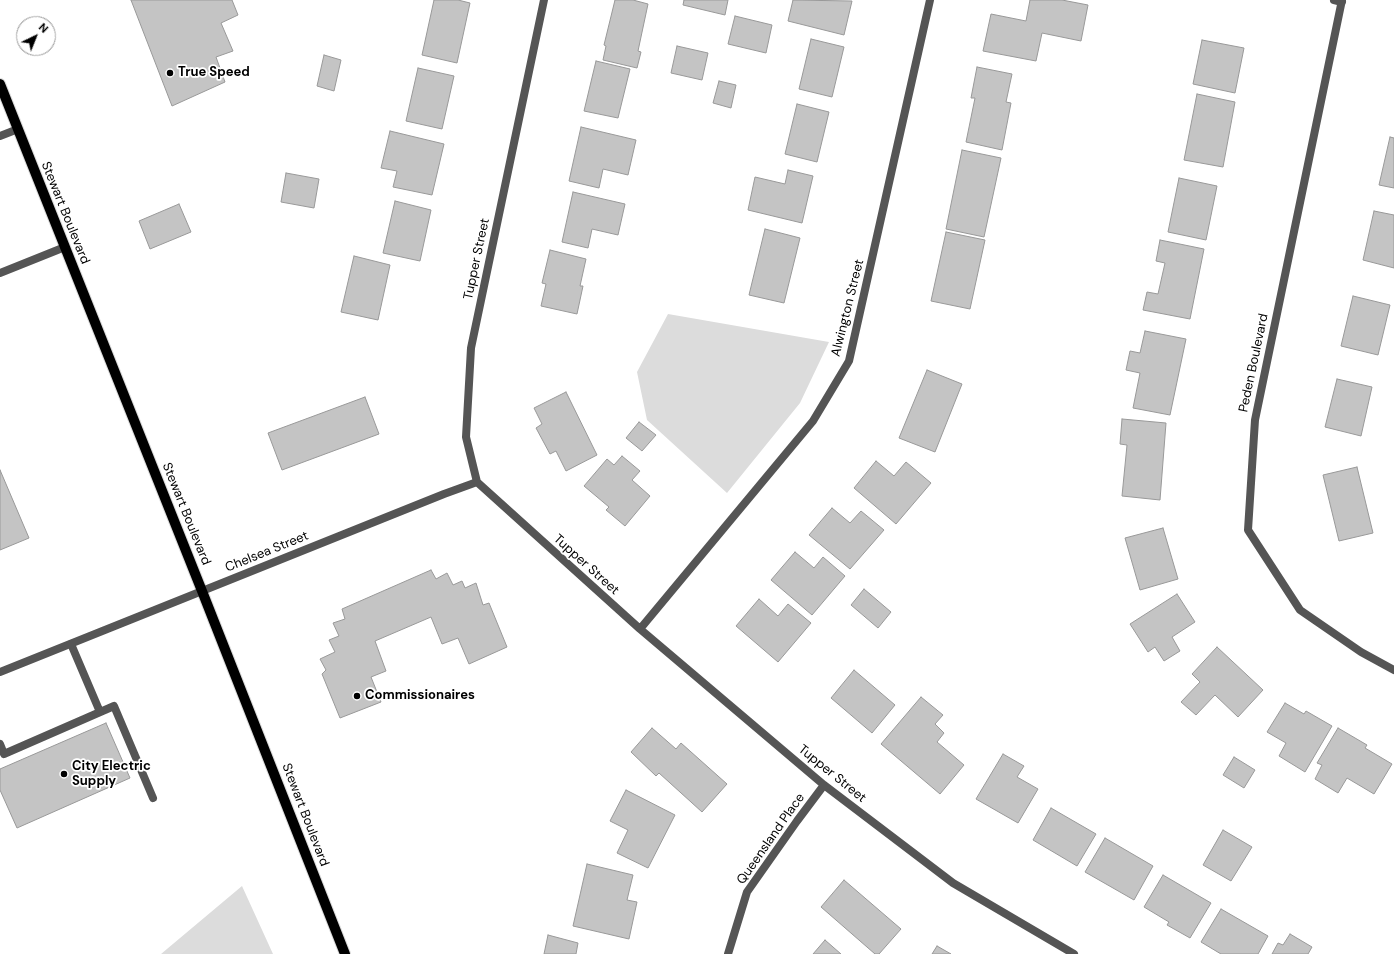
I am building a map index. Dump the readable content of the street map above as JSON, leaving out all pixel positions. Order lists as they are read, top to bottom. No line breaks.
{"streets":{"main road":["Stewart Boulevard"],"street":["Tupper Street","Alwington Street","Peden Boulevard","Chelsea Street","Queensland Place"]},"crossings":[["Stewart Boulevard","Chelsea Street"],["Tupper Street","Alwington Street"],["Tupper Street","Chelsea Street"],["Tupper Street","Queensland Place"]],"places":["True Speed","Commissionaires","City Electric Supply"],"north":"top right"}
